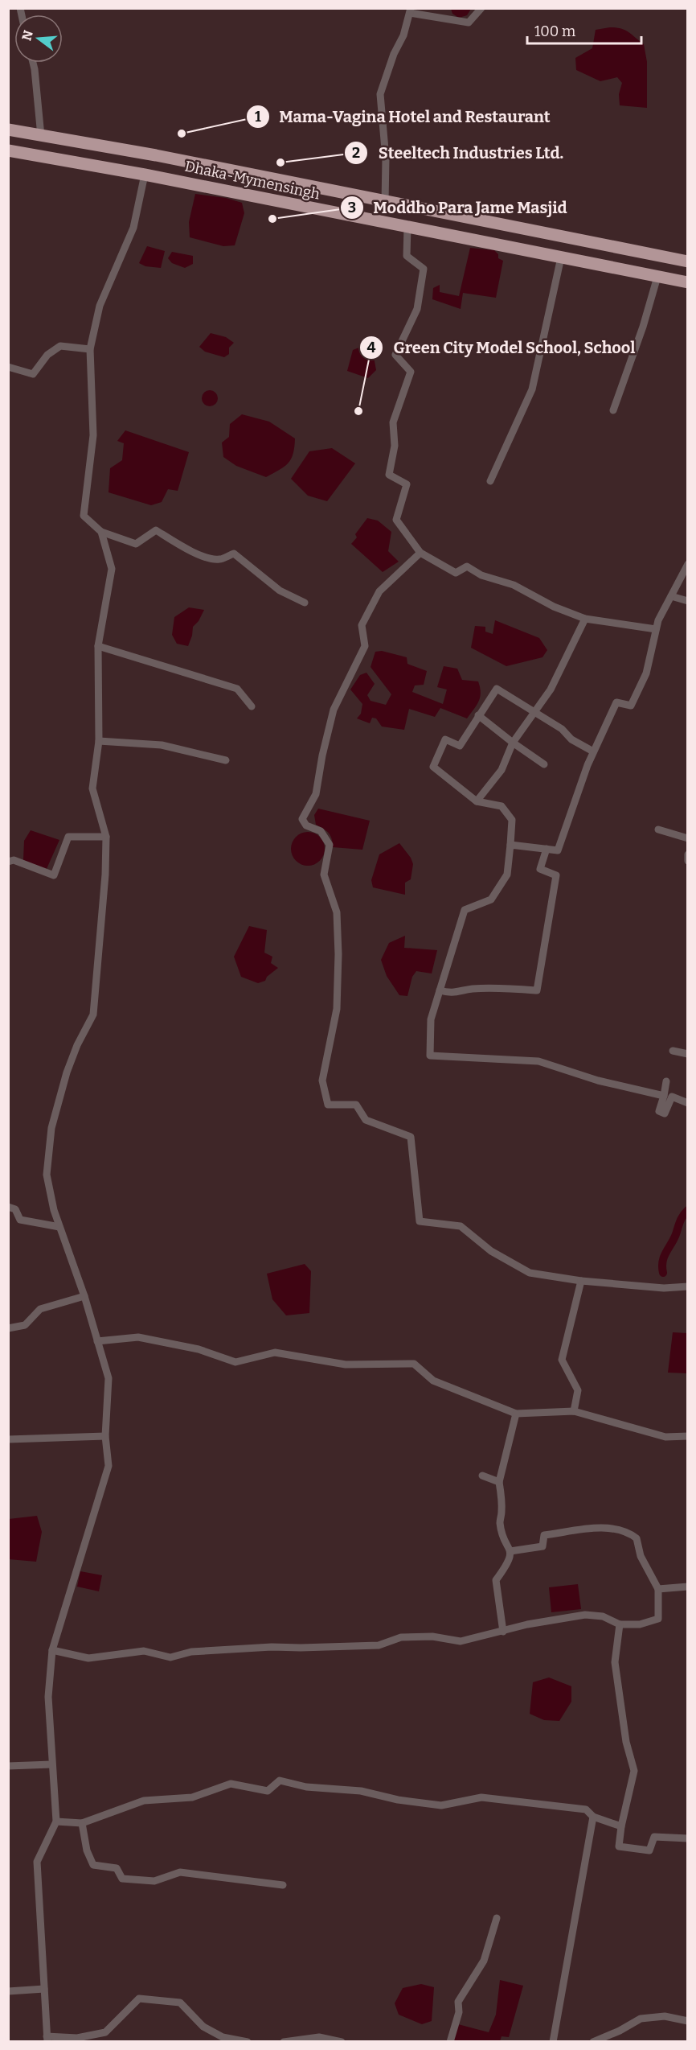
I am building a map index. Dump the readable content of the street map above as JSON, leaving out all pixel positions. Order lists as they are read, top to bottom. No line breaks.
{"streets":{"highway":["Dhaka-Mymensingh"]},"places":["Mama-Vagina Hotel and Restaurant","Steeltech Industries Ltd.","Moddho Para Jame Masjid","Green City Model School, School"],"scale_bar":"100 m","north":"left"}
